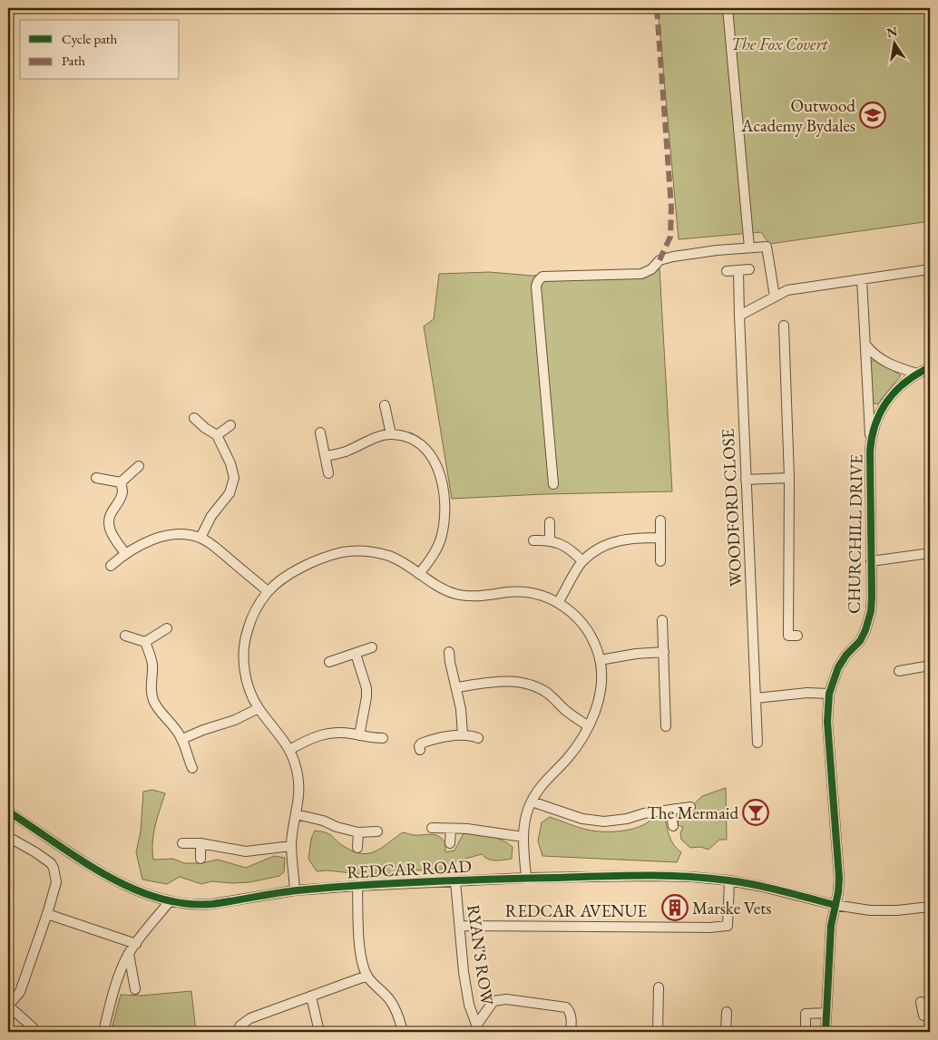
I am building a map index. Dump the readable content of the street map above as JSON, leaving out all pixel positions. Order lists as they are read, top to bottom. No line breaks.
{"streets":{"street":["WOODFORD CLOSE","CHURCHILL DRIVE","REDCAR ROAD","REDCAR AVENUE","RYAN'S ROW"]},"crossings":[["CHURCHILL DRIVE","REDCAR ROAD"],["REDCAR ROAD","REDCAR AVENUE"],["REDCAR ROAD","RYAN'S ROW"],["REDCAR AVENUE","RYAN'S ROW"]],"parks":["The Fox Covert"],"places":{"school or university":["Outwood Academy Bydales"],"bar":["The Mermaid"],"building":["Marske Vets"]},"legend":["Cycle path","Path"],"north":"top"}
